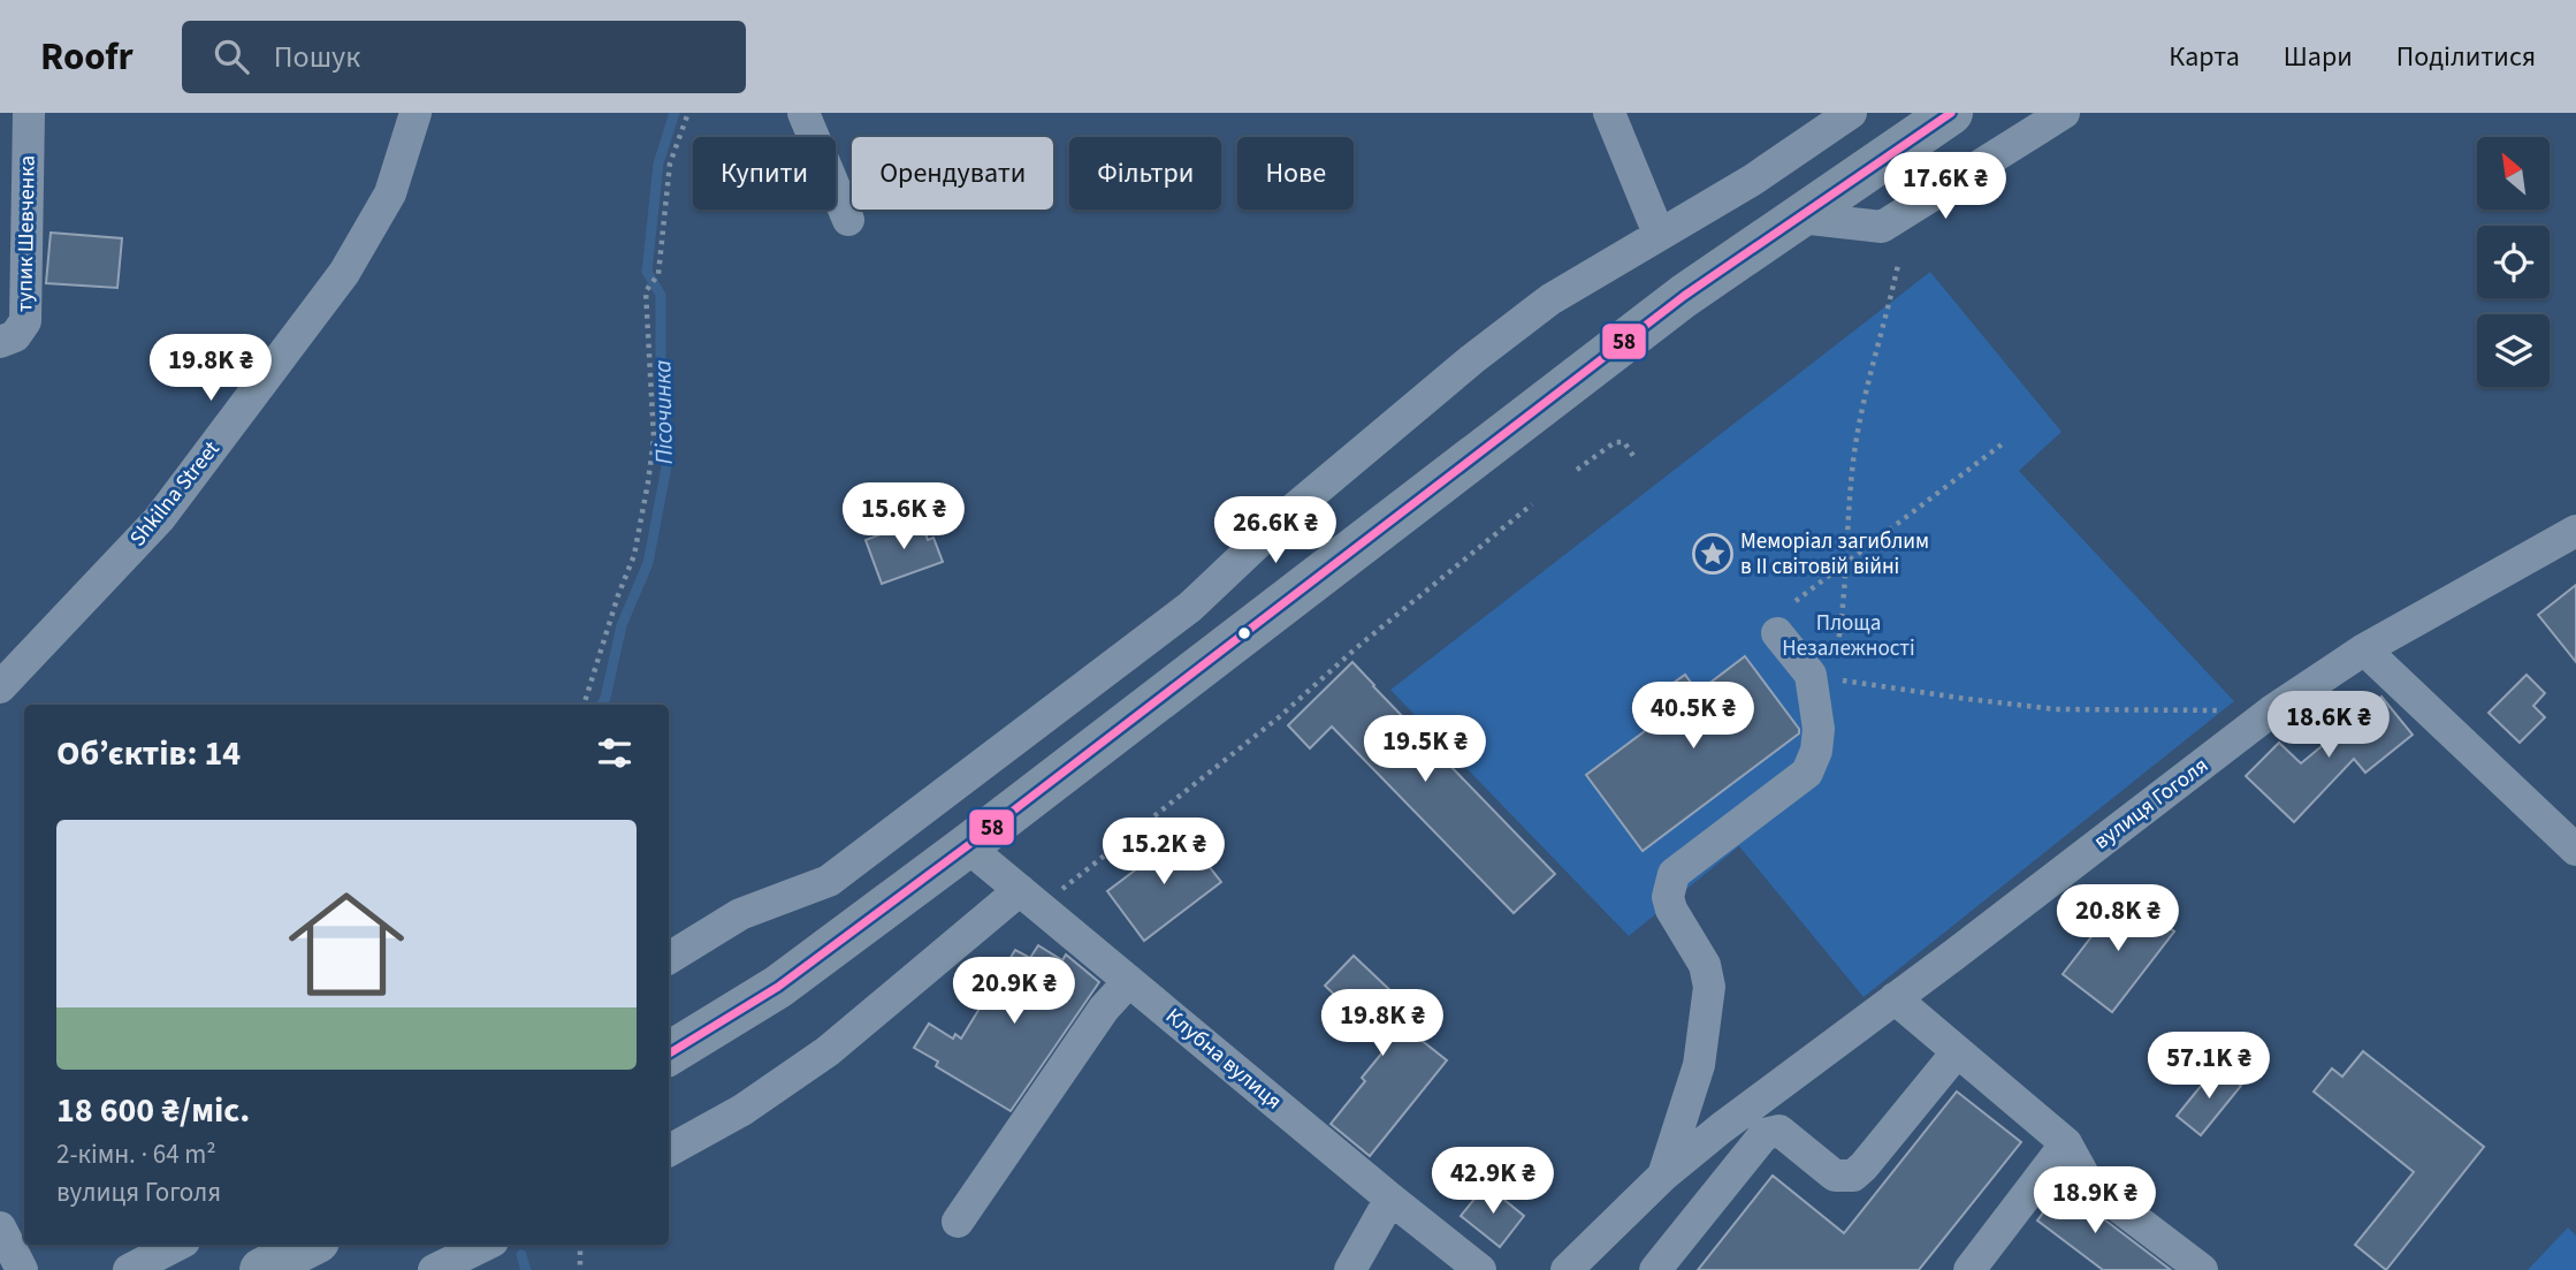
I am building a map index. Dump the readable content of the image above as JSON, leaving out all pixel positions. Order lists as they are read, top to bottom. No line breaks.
{"streets":{"street":["тупик Шевченка","Shkilna Street","вулиця Гоголя","Клубна вулиця"]},"water":["Пісочинка"],"parks":["Площа Незалежності"],"places":{"place":["Меморіал загиблим в II світовій війні"]},"lines":["transit line 58"],"north":"top left","page":{"header":"Roofr","search":"Пошук","nav":["Карта","Шари","Поділитися"],"chip":["Купити","Орендувати","Фільтри","Нове"],"price":["17.6K ₴","19.8K ₴","15.6K ₴","26.6K ₴","40.5K ₴","18.6K ₴","19.5K ₴","15.2K ₴","20.8K ₴","20.9K ₴","19.8K ₴","57.1K ₴","42.9K ₴","18.9K ₴"],"heading":"Об’єктів: 14","list":[{"name":"18 600 ₴/міс.","note":"2-кімн. · 64 m² · вулиця Гоголя"}]}}
